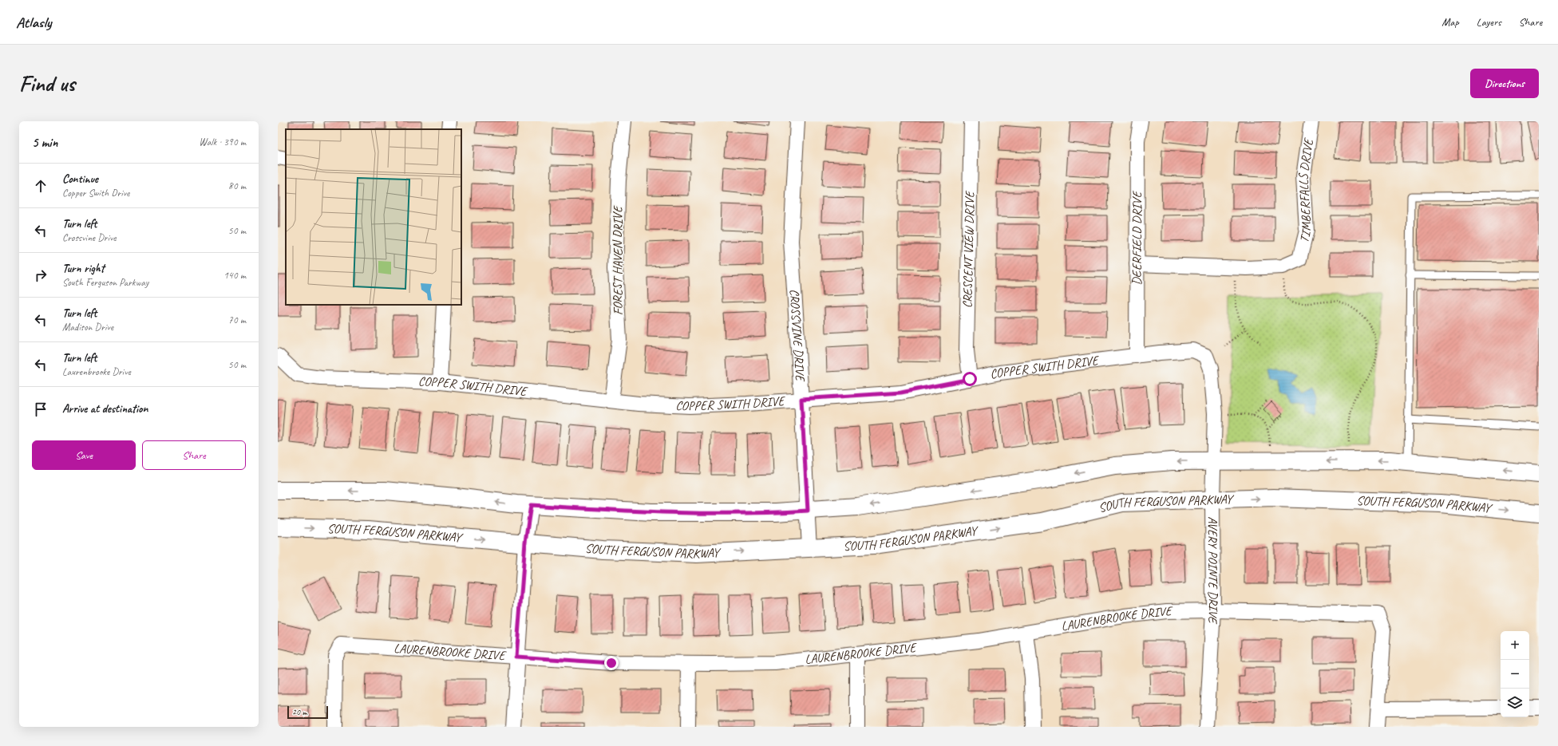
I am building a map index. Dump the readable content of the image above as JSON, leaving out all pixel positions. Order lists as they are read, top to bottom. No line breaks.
{"streets":{"street":["TIMBERFALLS DRIVE","DEERFIELD DRIVE","CRESCENT VIEW DRIVE","FOREST HAVEN DRIVE","CROSSVINE DRIVE","COPPER SWITH DRIVE","SOUTH FERGUSON PARKWAY","AVERY POINTE DRIVE","LAURENBROOKE DRIVE"]},"crossings":[["TIMBERFALLS DRIVE","DEERFIELD DRIVE"],["DEERFIELD DRIVE","COPPER SWITH DRIVE"],["CRESCENT VIEW DRIVE","COPPER SWITH DRIVE"],["FOREST HAVEN DRIVE","COPPER SWITH DRIVE"],["CROSSVINE DRIVE","COPPER SWITH DRIVE"],["CROSSVINE DRIVE","SOUTH FERGUSON PARKWAY"],["COPPER SWITH DRIVE","AVERY POINTE DRIVE"],["SOUTH FERGUSON PARKWAY","AVERY POINTE DRIVE"],["AVERY POINTE DRIVE","LAURENBROOKE DRIVE"]],"scale_bar":"20 m","page":{"header":"Atlasly","nav":["Map","Layers","Share"],"buttons":["Directions",["Save","Share"]],"title":"Find us","heading":["5 min","Walk · 390 m"],"list":[["Continue","Copper Swith Drive","80 m"],["Turn left","Crossvine Drive","50 m"],["Turn right","South Ferguson Parkway","140 m"],["Turn left","Madison Drive","70 m"],["Turn left","Laurenbrooke Drive","50 m"],"Arrive at destination"],"map_buttons":["+","−"],"scale":"20 m"}}
